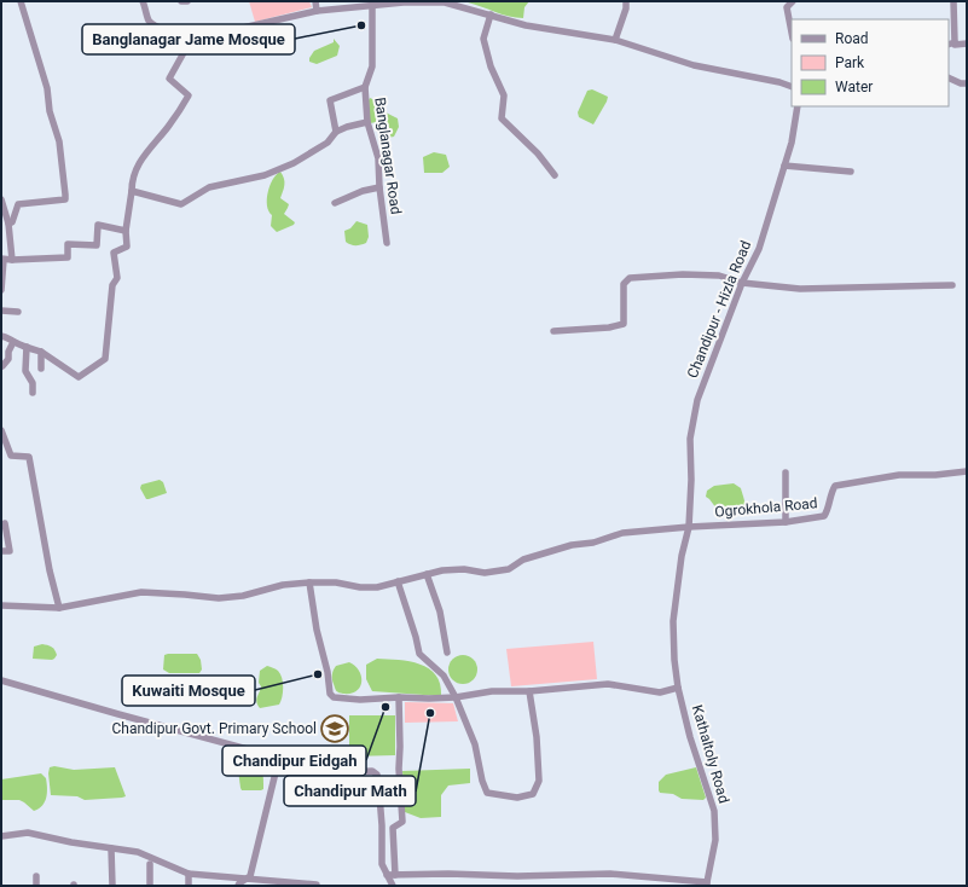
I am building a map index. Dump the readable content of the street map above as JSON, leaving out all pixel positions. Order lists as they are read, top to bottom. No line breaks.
{"streets":{"street":["Banglanagar Road","Chandipur - Hizla Road","Ogrokhola Road","Kathaltoly Road"]},"crossings":[["Chandipur - Hizla Road","Ogrokhola Road"],["Chandipur - Hizla Road","Kathaltoly Road"]],"places":{"other":["Banglanagar Jame Mosque","Kuwaiti Mosque","Chandipur Eidgah","Chandipur Math"],"school or university":["Chandipur Govt. Primary School"]},"legend":["Road","Park","Water"]}
